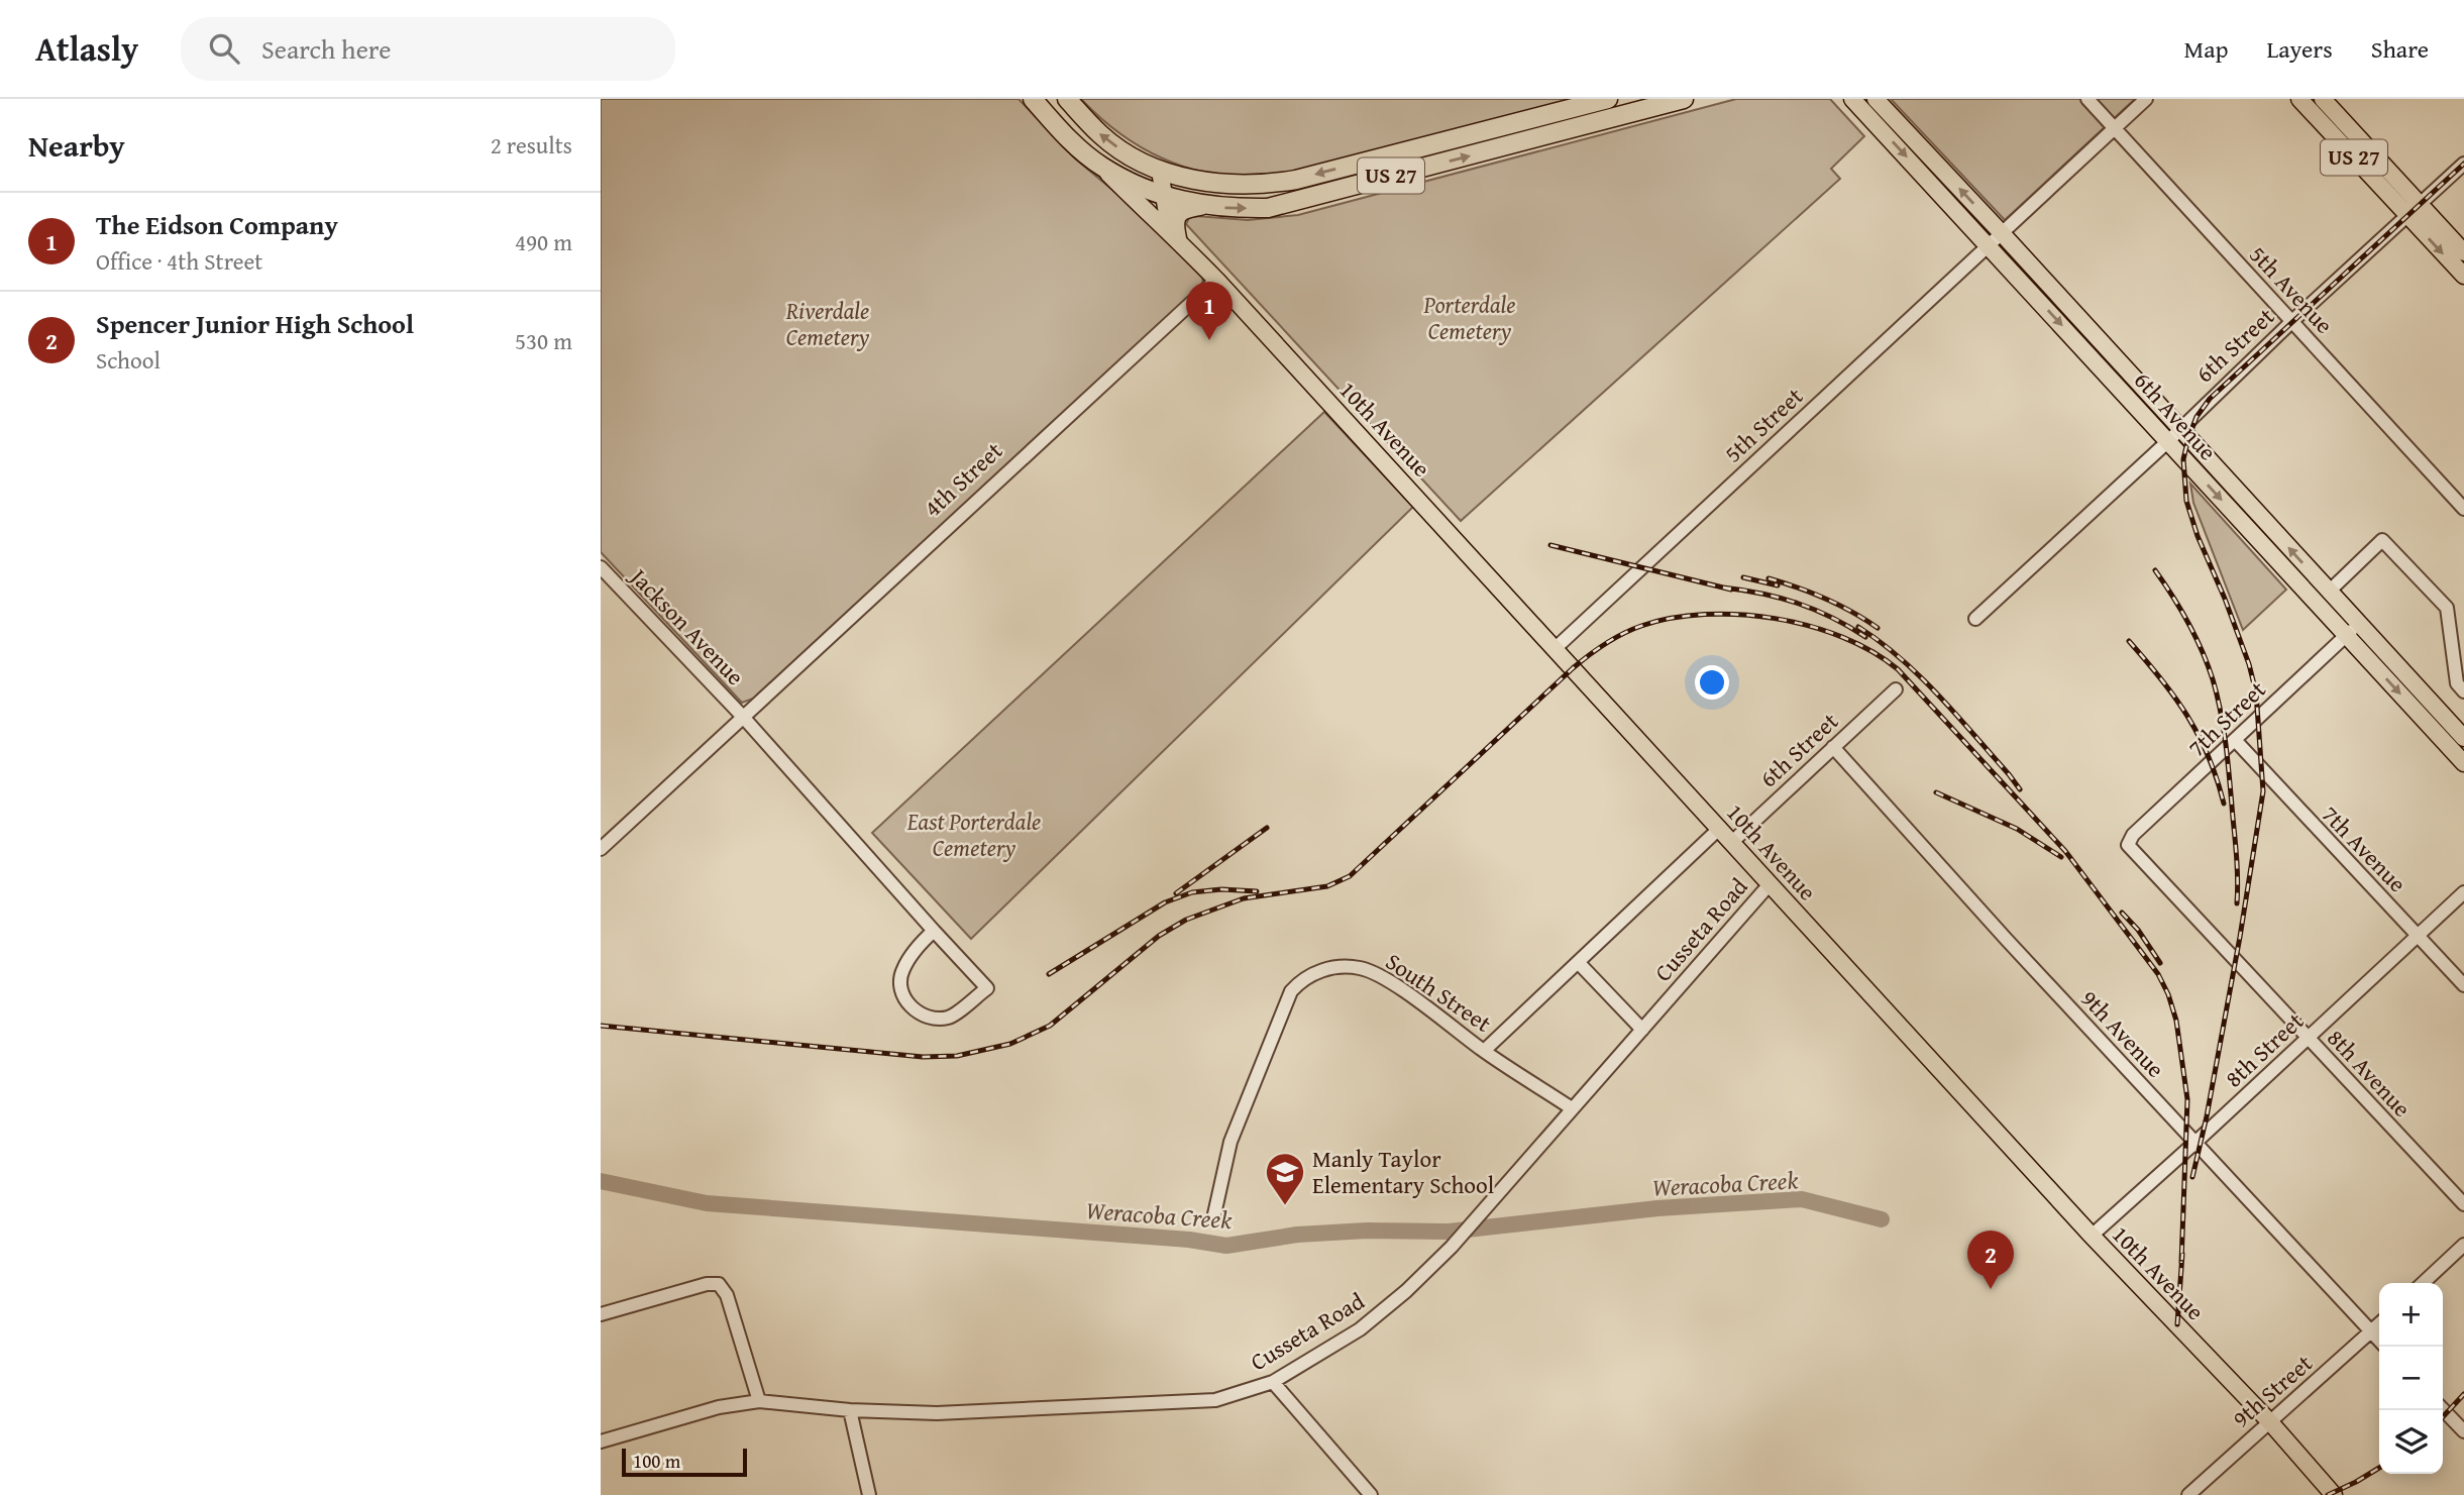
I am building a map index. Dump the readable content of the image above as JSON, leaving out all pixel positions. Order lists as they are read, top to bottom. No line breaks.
{"streets":{"highway":["US 27"],"main road":["6th Avenue","10th Avenue"],"street":["5th Avenue","6th Street","5th Street","4th Street","Jackson Avenue","7th Street","7th Avenue","Cusseta Road","South Street","9th Avenue","8th Street","8th Avenue","9th Street"]},"crossings":[["US 27","6th Street"],["US 27","10th Avenue"],["5th Avenue","6th Street"],["5th Avenue","5th Street"],["6th Street","6th Avenue"],["6th Street","10th Avenue"],["6th Street","9th Avenue"],["6th Avenue","5th Street"],["6th Avenue","7th Street"],["5th Street","10th Avenue"],["10th Avenue","4th Street"],["10th Avenue","Cusseta Road"],["10th Avenue","South Street"],["10th Avenue","8th Street"],["10th Avenue","9th Street"],["4th Street","Jackson Avenue"],["7th Street","7th Avenue"],["7th Street","8th Avenue"],["7th Avenue","8th Street"],["9th Avenue","8th Street"],["9th Avenue","9th Street"],["8th Street","8th Avenue"]],"water":["Weracoba Creek"],"parks":["Porterdale Cemetery","Riverdale Cemetery","East Porterdale Cemetery"],"places":{"school or university":["Manly Taylor Elementary School"]},"scale_bar":"100 m","page":{"header":"Atlasly","search":"Search here","nav":["Map","Layers","Share"],"heading":["Nearby","2 results"],"list":[{"mark":"1","name":"The Eidson Company","note":"Office · 4th Street","value":"490 m"},{"mark":"2","name":"Spencer Junior High School","note":"School","value":"530 m"}],"pins":["1","2"],"map_buttons":["+","−"],"scale":"100 m"}}
